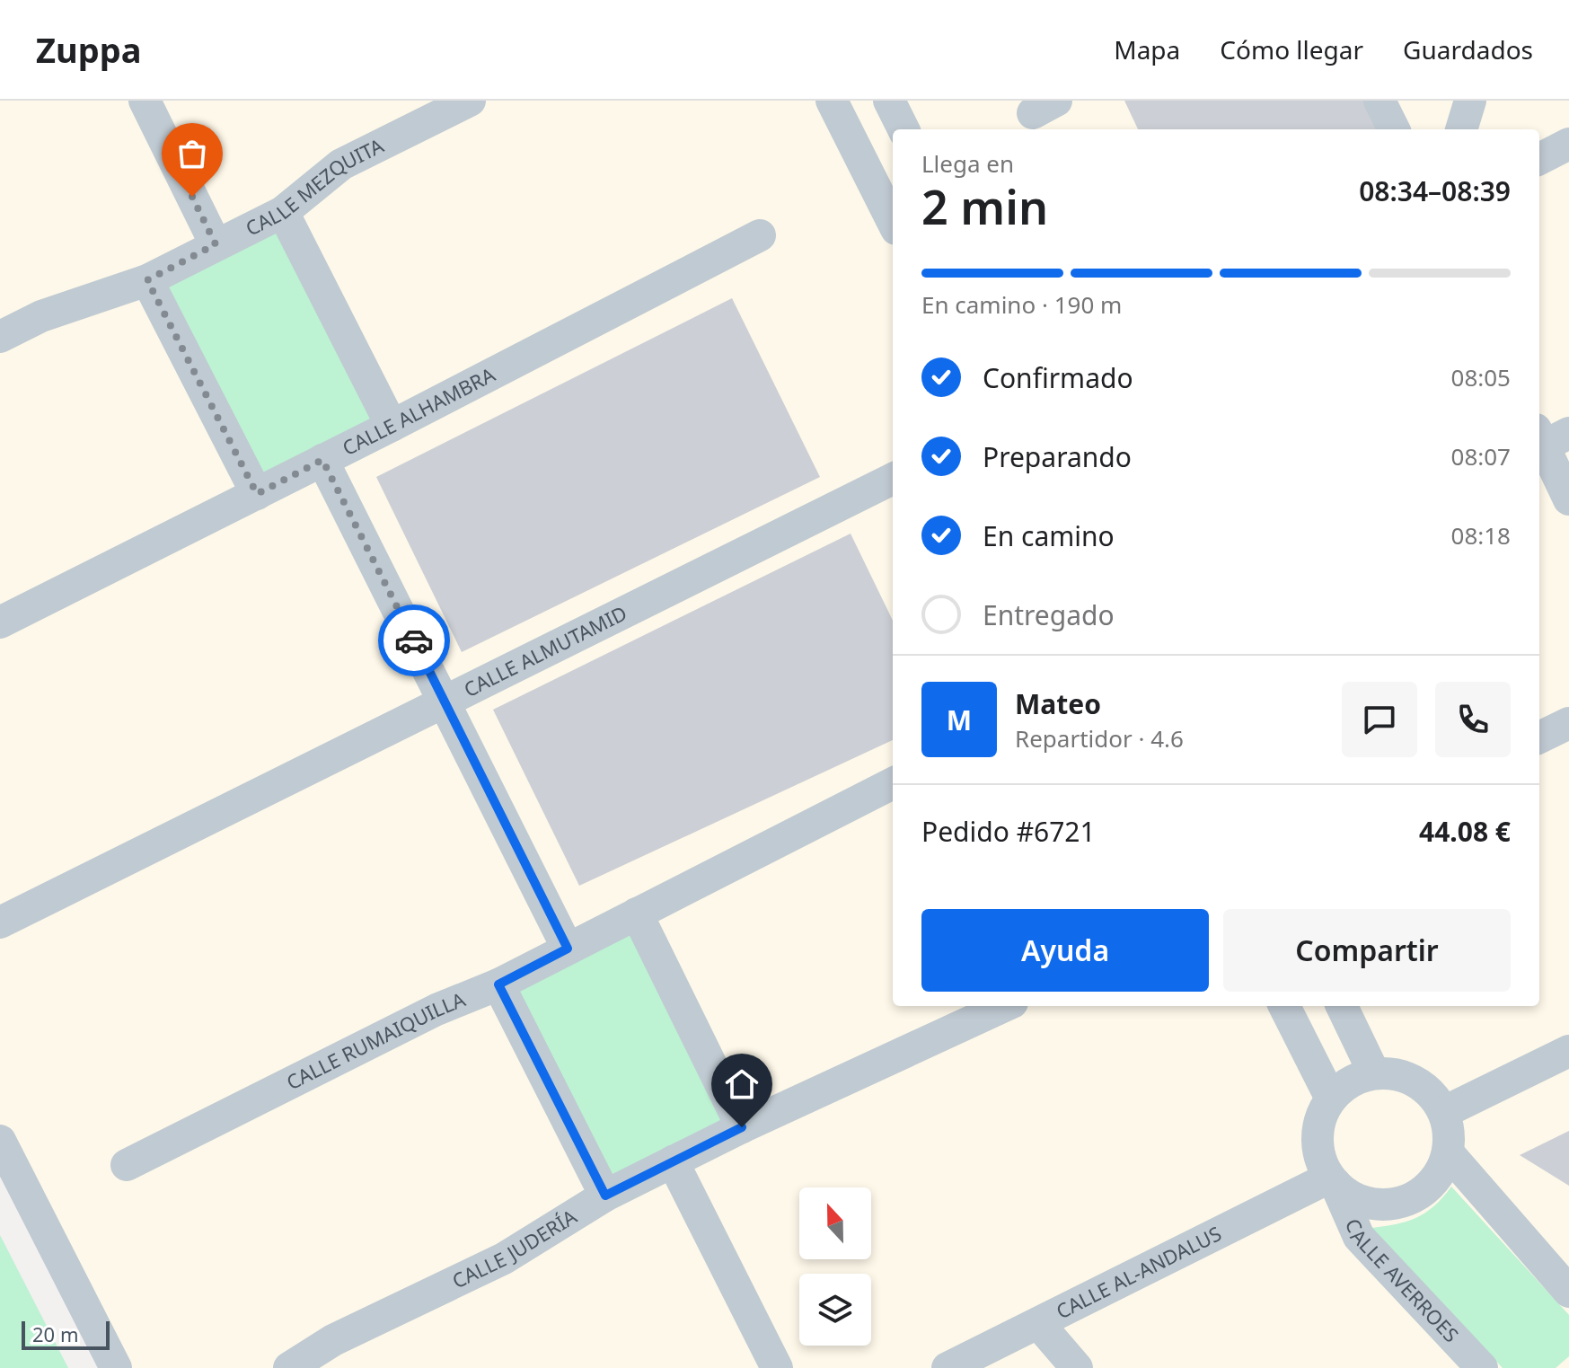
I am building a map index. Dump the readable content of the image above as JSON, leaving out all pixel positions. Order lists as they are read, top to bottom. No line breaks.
{"streets":{"street":["CALLE MEZQUITA","CALLE ALHAMBRA","CALLE ALMUTAMID","CALLE RUMAIQUILLA","CALLE JUDERÍA","CALLE AL-ANDALUS","CALLE AVERROES"]},"crossings":[["CALLE AL-ANDALUS","CALLE AVERROES"]],"scale_bar":"20 m","north":"top","page":{"header":"Zuppa","nav":["Mapa","Cómo llegar","Guardados"],"heading":["2 min","Llega en","08:34–08:39"],"panel":["Mateo","Repartidor · 4.6","Pedido #6721","44.08 €"],"bar":"En camino · 190 m","list":[["Confirmado","08:05"],["Preparando","08:07"],["En camino","08:18"],"Entregado"],"round":"M","buttons":["Ayuda","Compartir"],"scale":"20 m"}}
